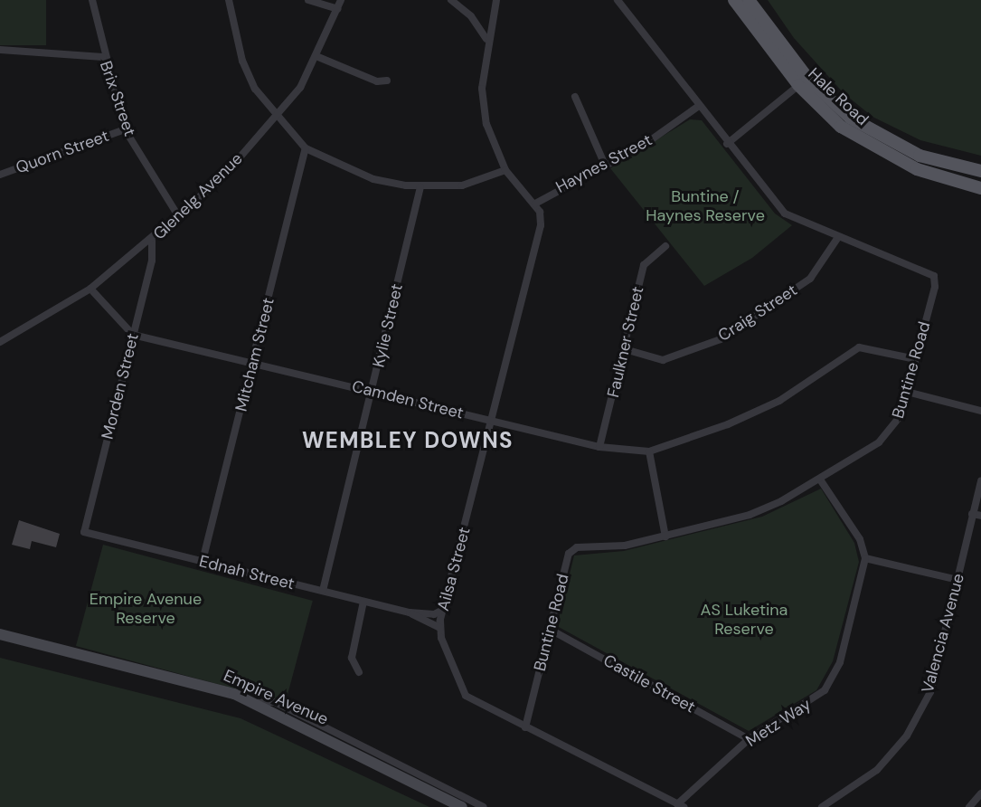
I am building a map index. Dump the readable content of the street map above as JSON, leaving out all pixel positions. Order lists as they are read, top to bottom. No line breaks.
{"streets":{"main road":["Hale Road","Empire Avenue"],"street":["Brix Street","Quorn Street","Haynes Street","Glenelg Avenue","Craig Street","Kylie Street","Faulkner Street","Mitcham Street","Buntine Road","Morden Street","Camden Street","Ailsa Street","Ednah Street","Valencia Avenue","Castile Street","Metz Way"]},"crossings":[["Brix Street","Quorn Street"],["Brix Street","Glenelg Avenue"],["Haynes Street","Buntine Road"],["Haynes Street","Ailsa Street"],["Glenelg Avenue","Morden Street"],["Craig Street","Faulkner Street"],["Craig Street","Buntine Road"],["Kylie Street","Camden Street"],["Kylie Street","Ednah Street"],["Faulkner Street","Camden Street"],["Mitcham Street","Camden Street"],["Mitcham Street","Ednah Street"],["Buntine Road","Camden Street"],["Buntine Road","Ailsa Street"],["Buntine Road","Castile Street"],["Morden Street","Camden Street"],["Morden Street","Ednah Street"],["Camden Street","Ailsa Street"],["Ailsa Street","Ednah Street"],["Ailsa Street","Metz Way"],["Castile Street","Metz Way"]],"districts":["WEMBLEY DOWNS"],"parks":["Buntine / Haynes Reserve","Empire Avenue Reserve","AS Luketina Reserve"]}
